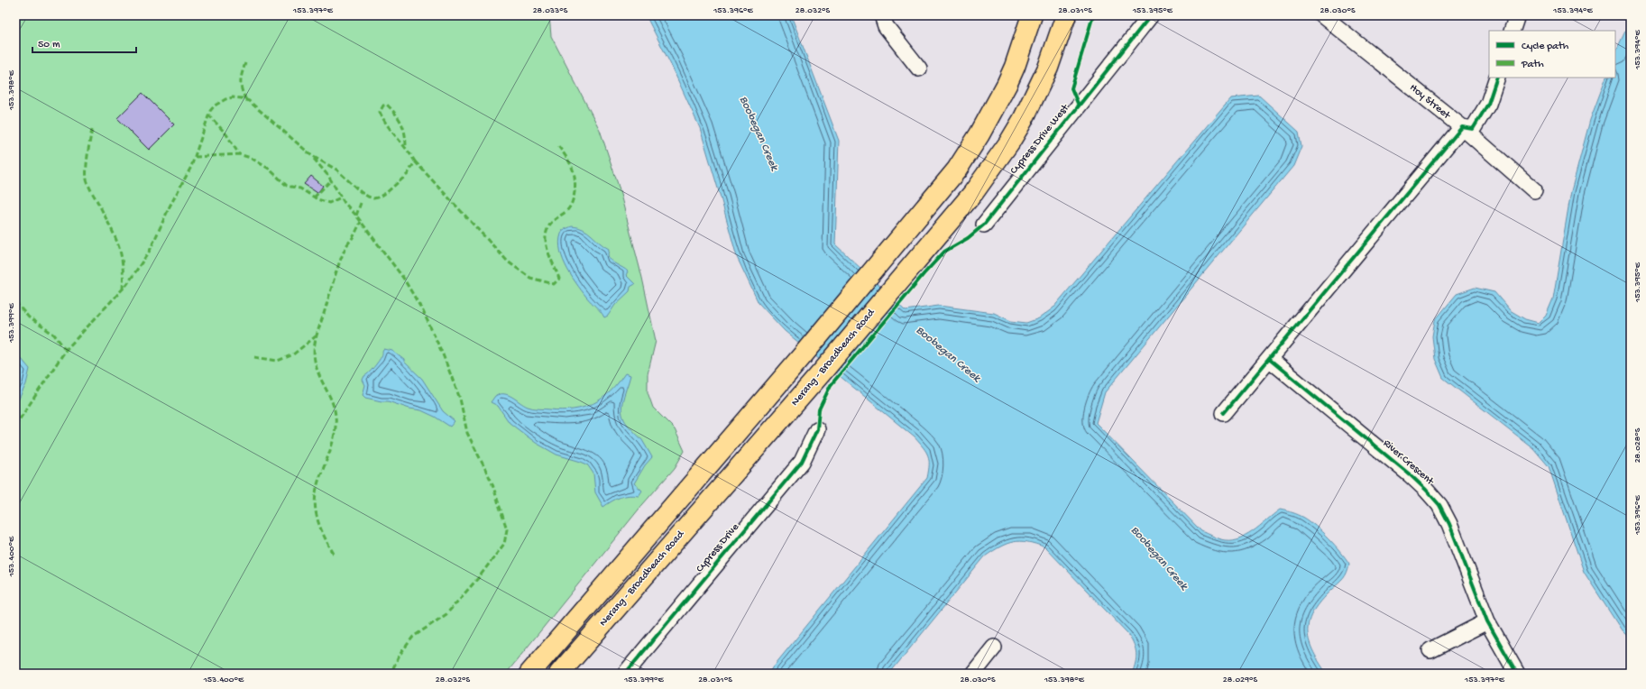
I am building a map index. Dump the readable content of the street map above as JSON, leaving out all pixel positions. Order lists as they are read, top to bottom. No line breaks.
{"streets":{"main road":["Nerang - Broadbeach Road"],"street":["Hoy Street","Cypress Drive West","River Crescent","Cypress Drive"]},"water":["Boobegan Creek"],"legend":["Cycle path","Path"],"scale_bar":"50 m","coordinates":["153.397°E","28.033°S","153.396°E","28.032°S","28.031°S","153.395°E","28.030°S","153.394°E","153.398°E","153.399°E","28.028°S","153.400°E","28.029°S"]}
